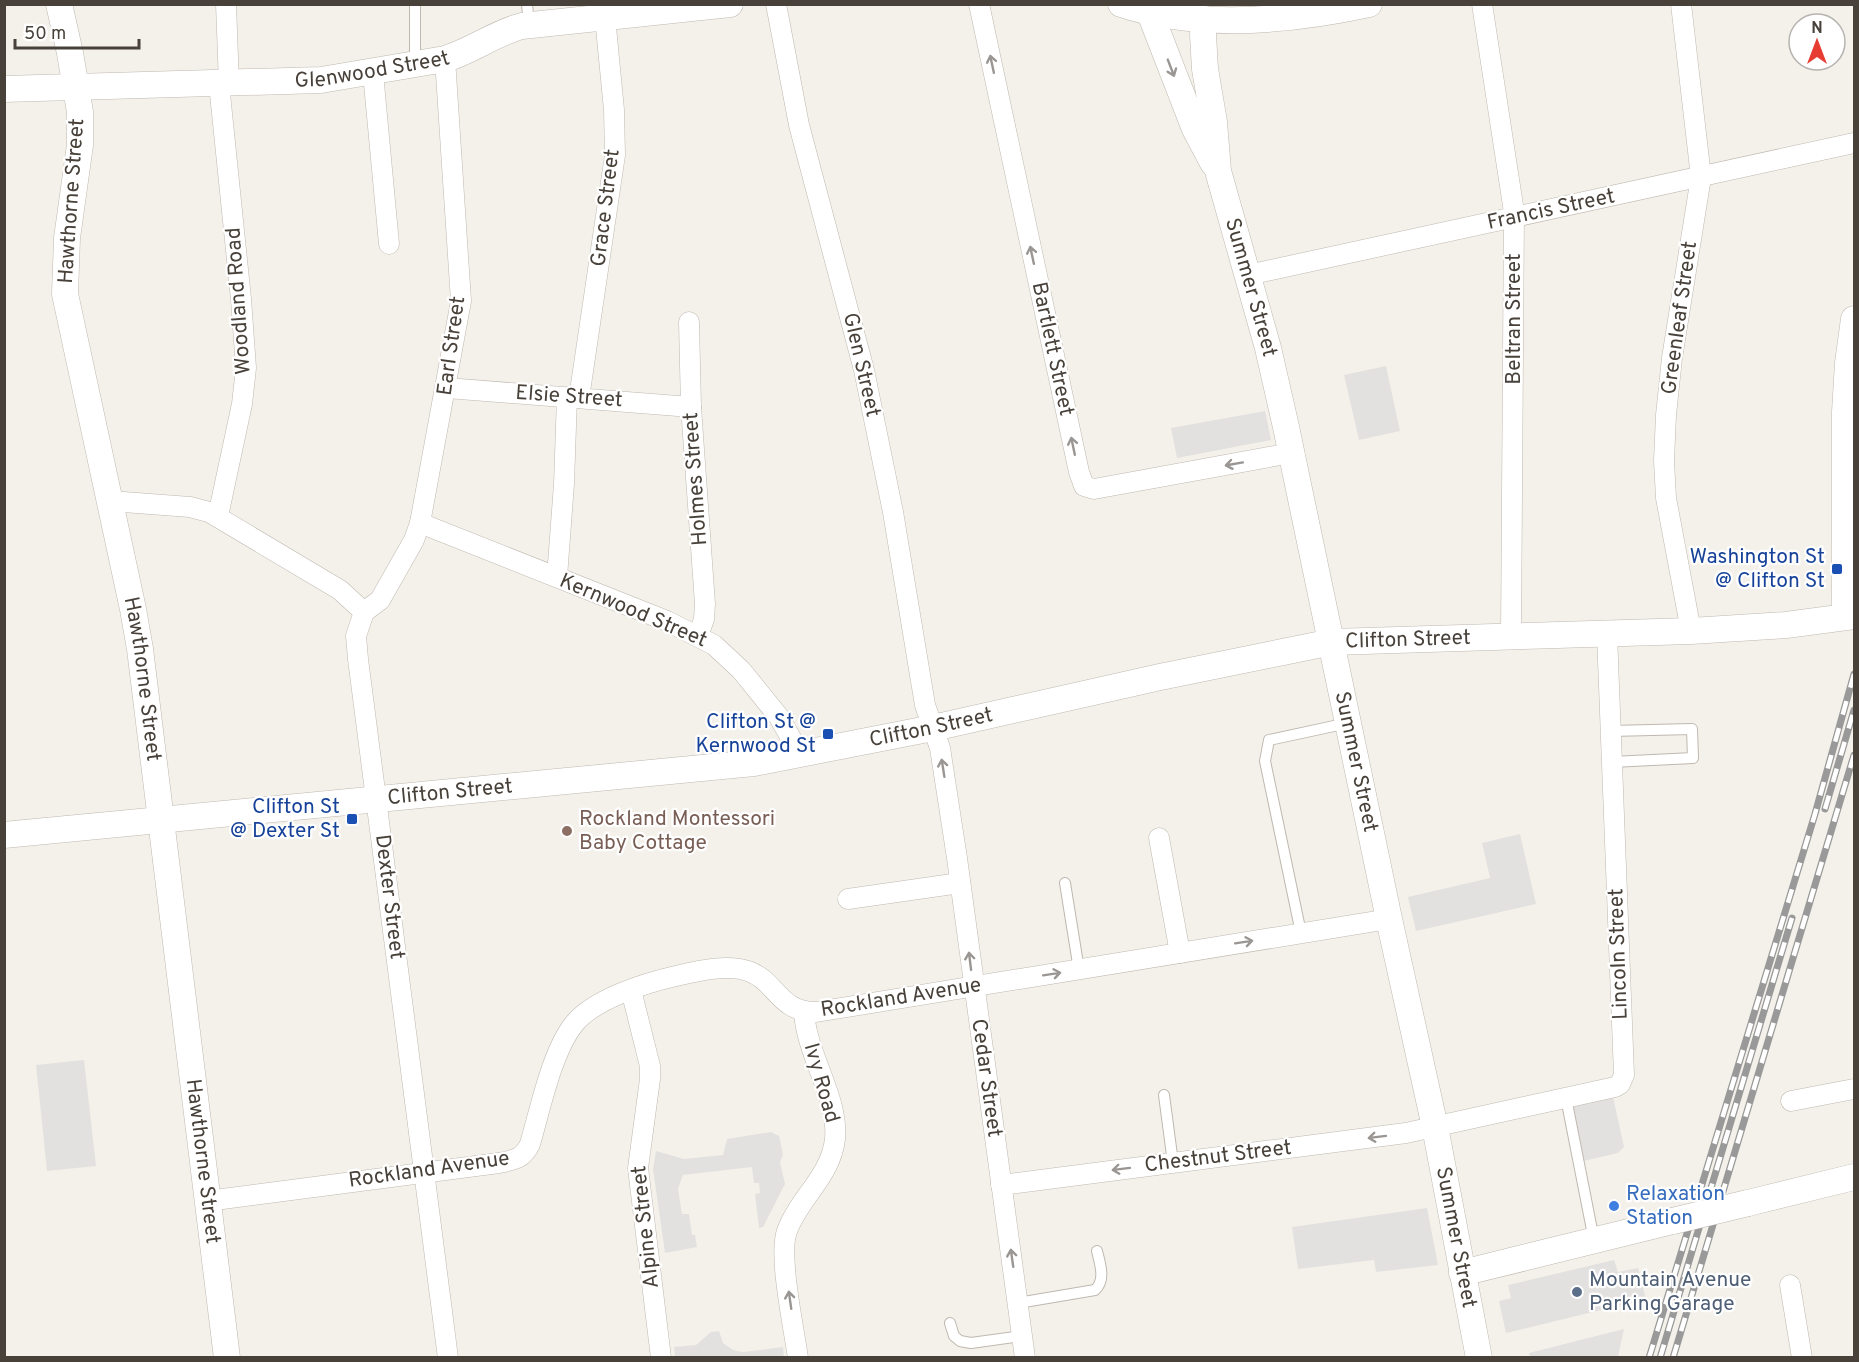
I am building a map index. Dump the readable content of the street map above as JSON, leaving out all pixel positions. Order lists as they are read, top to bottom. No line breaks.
{"streets":{"street":["Glenwood Street","Hawthorne Street","Grace Street","Francis Street","Summer Street","Woodland Road","Greenleaf Street","Beltran Street","Earl Street","Bartlett Street","Glen Street","Elsie Street","Holmes Street","Kernwood Street","Clifton Street","Dexter Street","Lincoln Street","Rockland Avenue","Cedar Street","Ivy Road","Chestnut Street","Alpine Street"]},"crossings":[["Glenwood Street","Hawthorne Street"],["Glenwood Street","Grace Street"],["Glenwood Street","Woodland Road"],["Glenwood Street","Earl Street"],["Hawthorne Street","Clifton Street"],["Hawthorne Street","Rockland Avenue"],["Grace Street","Elsie Street"],["Grace Street","Kernwood Street"],["Francis Street","Summer Street"],["Francis Street","Greenleaf Street"],["Francis Street","Beltran Street"],["Summer Street","Bartlett Street"],["Summer Street","Clifton Street"],["Summer Street","Lincoln Street"],["Summer Street","Rockland Avenue"],["Summer Street","Chestnut Street"],["Greenleaf Street","Clifton Street"],["Beltran Street","Clifton Street"],["Earl Street","Elsie Street"],["Earl Street","Kernwood Street"],["Earl Street","Dexter Street"],["Glen Street","Clifton Street"],["Glen Street","Cedar Street"],["Elsie Street","Holmes Street"],["Holmes Street","Kernwood Street"],["Kernwood Street","Clifton Street"],["Clifton Street","Dexter Street"],["Clifton Street","Lincoln Street"],["Clifton Street","Cedar Street"],["Dexter Street","Rockland Avenue"],["Lincoln Street","Chestnut Street"],["Rockland Avenue","Cedar Street"],["Rockland Avenue","Ivy Road"],["Rockland Avenue","Alpine Street"],["Cedar Street","Chestnut Street"]],"one_way":["Cedar Street","Ivy Road","Chestnut Street"],"places":{"transit":["Washington St @ Clifton St","Clifton St @ Kernwood St","Clifton St @ Dexter St"],"other":["Rockland Montessori Baby Cottage","Relaxation Station","Mountain Avenue Parking Garage"]},"scale_bar":"50 m","north":"top"}
